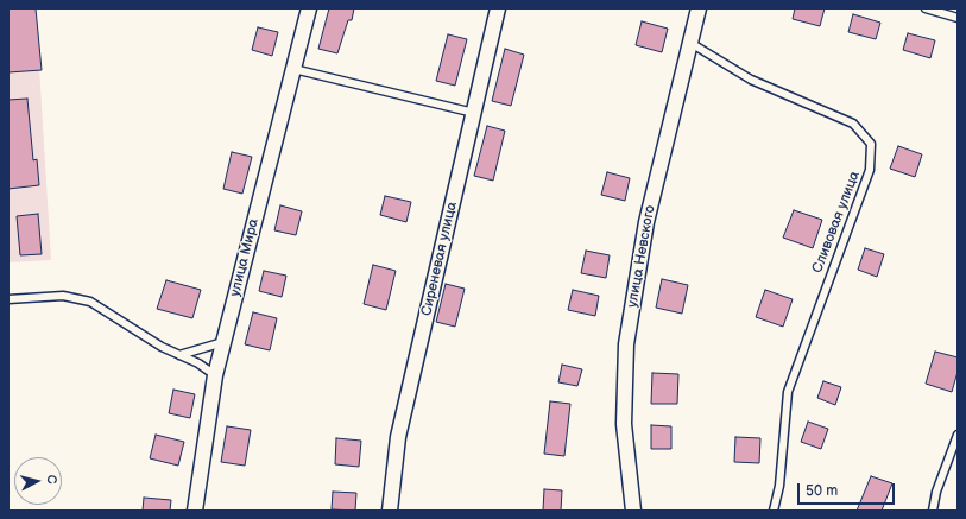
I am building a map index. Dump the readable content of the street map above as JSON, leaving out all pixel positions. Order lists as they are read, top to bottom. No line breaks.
{"streets":{"street":["улица Невского","улица Мира","Сиреневая улица"],"lane":["Сливовая улица"]},"crossings":[["Сливовая улица","улица Невского"]],"scale_bar":"50 m","north":"right"}
